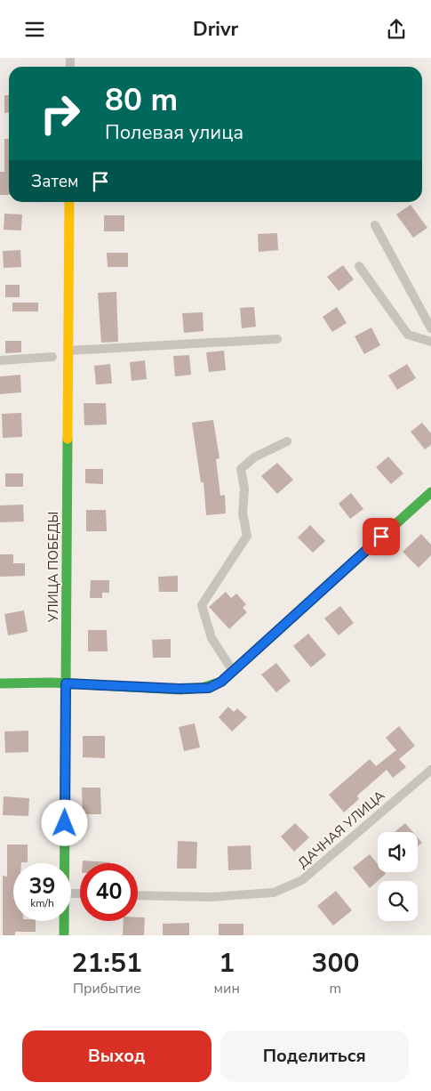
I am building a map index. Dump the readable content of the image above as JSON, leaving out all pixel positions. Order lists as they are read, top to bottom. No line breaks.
{"streets":{"street":["УЛИЦА ПОБЕДЫ","ДАЧНАЯ УЛИЦА"]},"page":{"header":"Drivr","turn":["80 m","Полевая улица"],"then":"Затем","speed":"39 km/h","limit":"40","eta":["21:51","Прибытие","1","мин","300","m"],"buttons":["Выход","Поделиться"]}}
